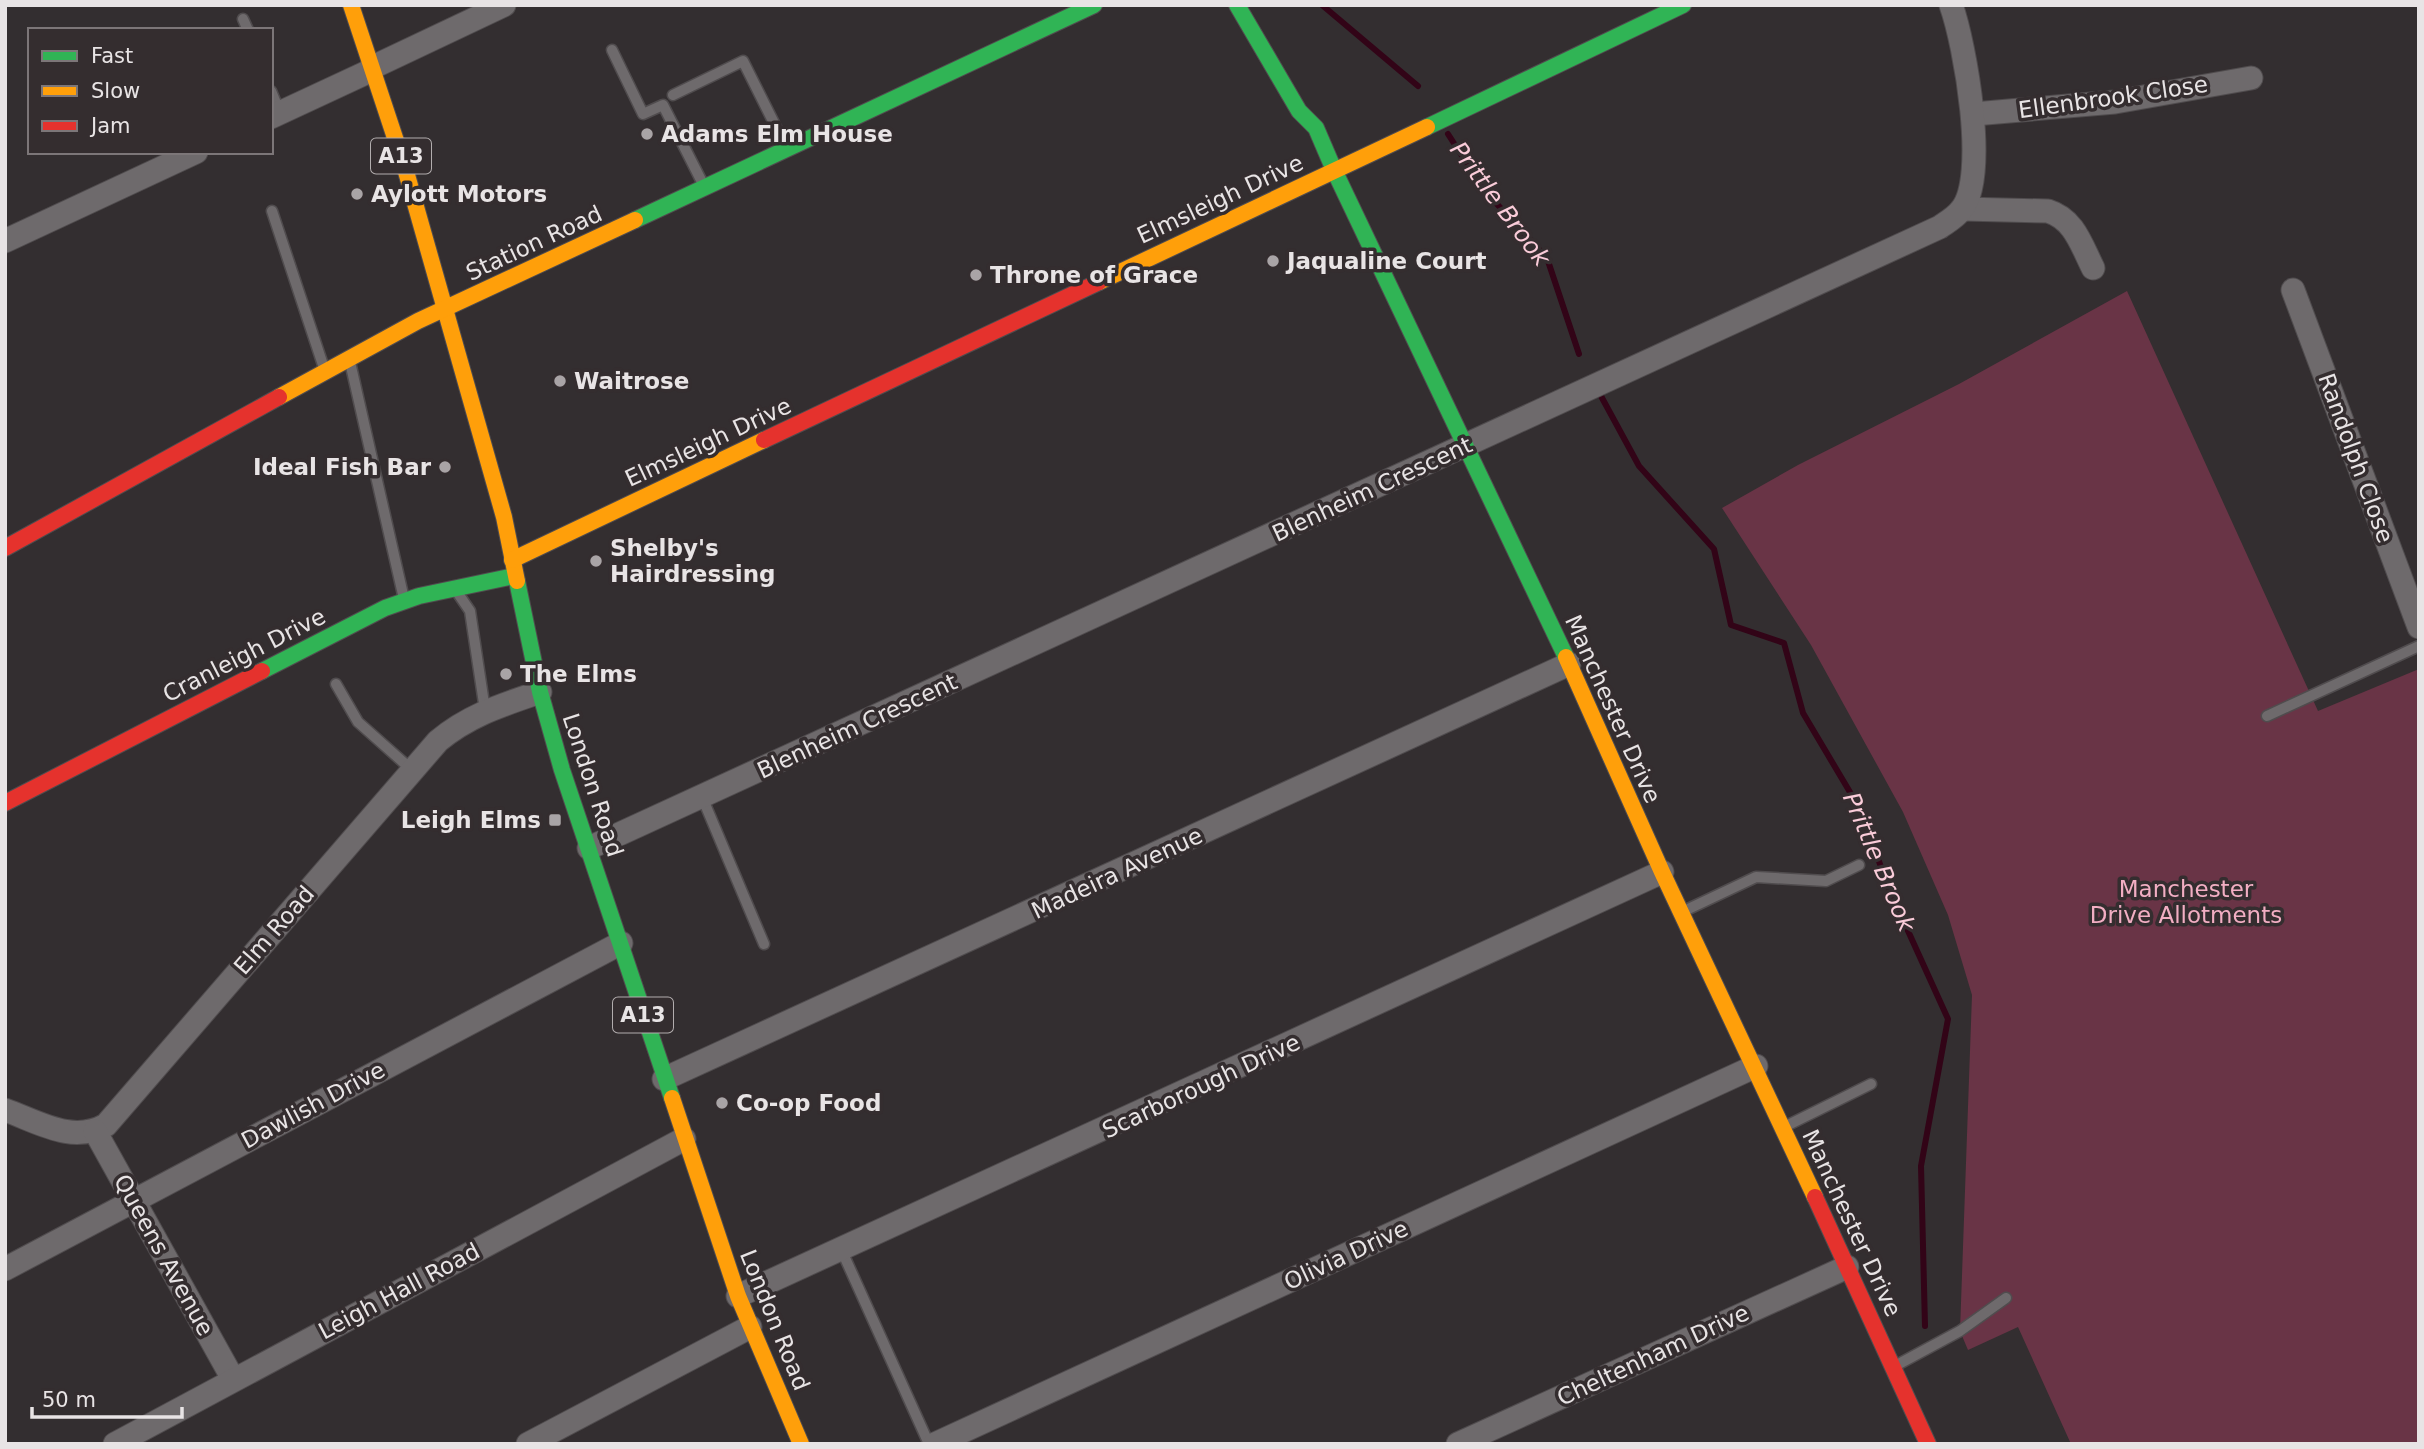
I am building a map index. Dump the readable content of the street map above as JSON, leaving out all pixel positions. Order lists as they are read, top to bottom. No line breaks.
{"streets":{"street":["Ellenbrook Close","A13","Elmsleigh Drive","Station Road","Randolph Close","Blenheim Crescent","Cranleigh Drive","Manchester Drive","London Road","Madeira Avenue","Elm Road","Scarborough Drive","Dawlish Drive","Queens Avenue","Olivia Drive","Leigh Hall Road","Cheltenham Drive"]},"crossings":[["Elmsleigh Drive","Cranleigh Drive"],["Elmsleigh Drive","Manchester Drive"],["Elmsleigh Drive","London Road"],["Station Road","London Road"],["Blenheim Crescent","Manchester Drive"],["Blenheim Crescent","London Road"],["Cranleigh Drive","London Road"],["Manchester Drive","Madeira Avenue"],["Manchester Drive","Scarborough Drive"],["Manchester Drive","Olivia Drive"],["Manchester Drive","Cheltenham Drive"],["London Road","Madeira Avenue"],["London Road","Elm Road"],["London Road","Scarborough Drive"],["London Road","Dawlish Drive"],["London Road","Leigh Hall Road"],["Elm Road","Queens Avenue"],["Dawlish Drive","Queens Avenue"],["Queens Avenue","Leigh Hall Road"]],"water":["Prittle Brook"],"parks":["Manchester Drive Allotments"],"places":{"other":["Adams Elm House","Aylott Motors","Jaqualine Court","Throne of Grace","Waitrose","Ideal Fish Bar","Shelby's Hairdressing","The Elms","Co-op Food"],"transit":["Leigh Elms"]},"legend":["Fast","Slow","Jam"],"scale_bar":"50 m"}
